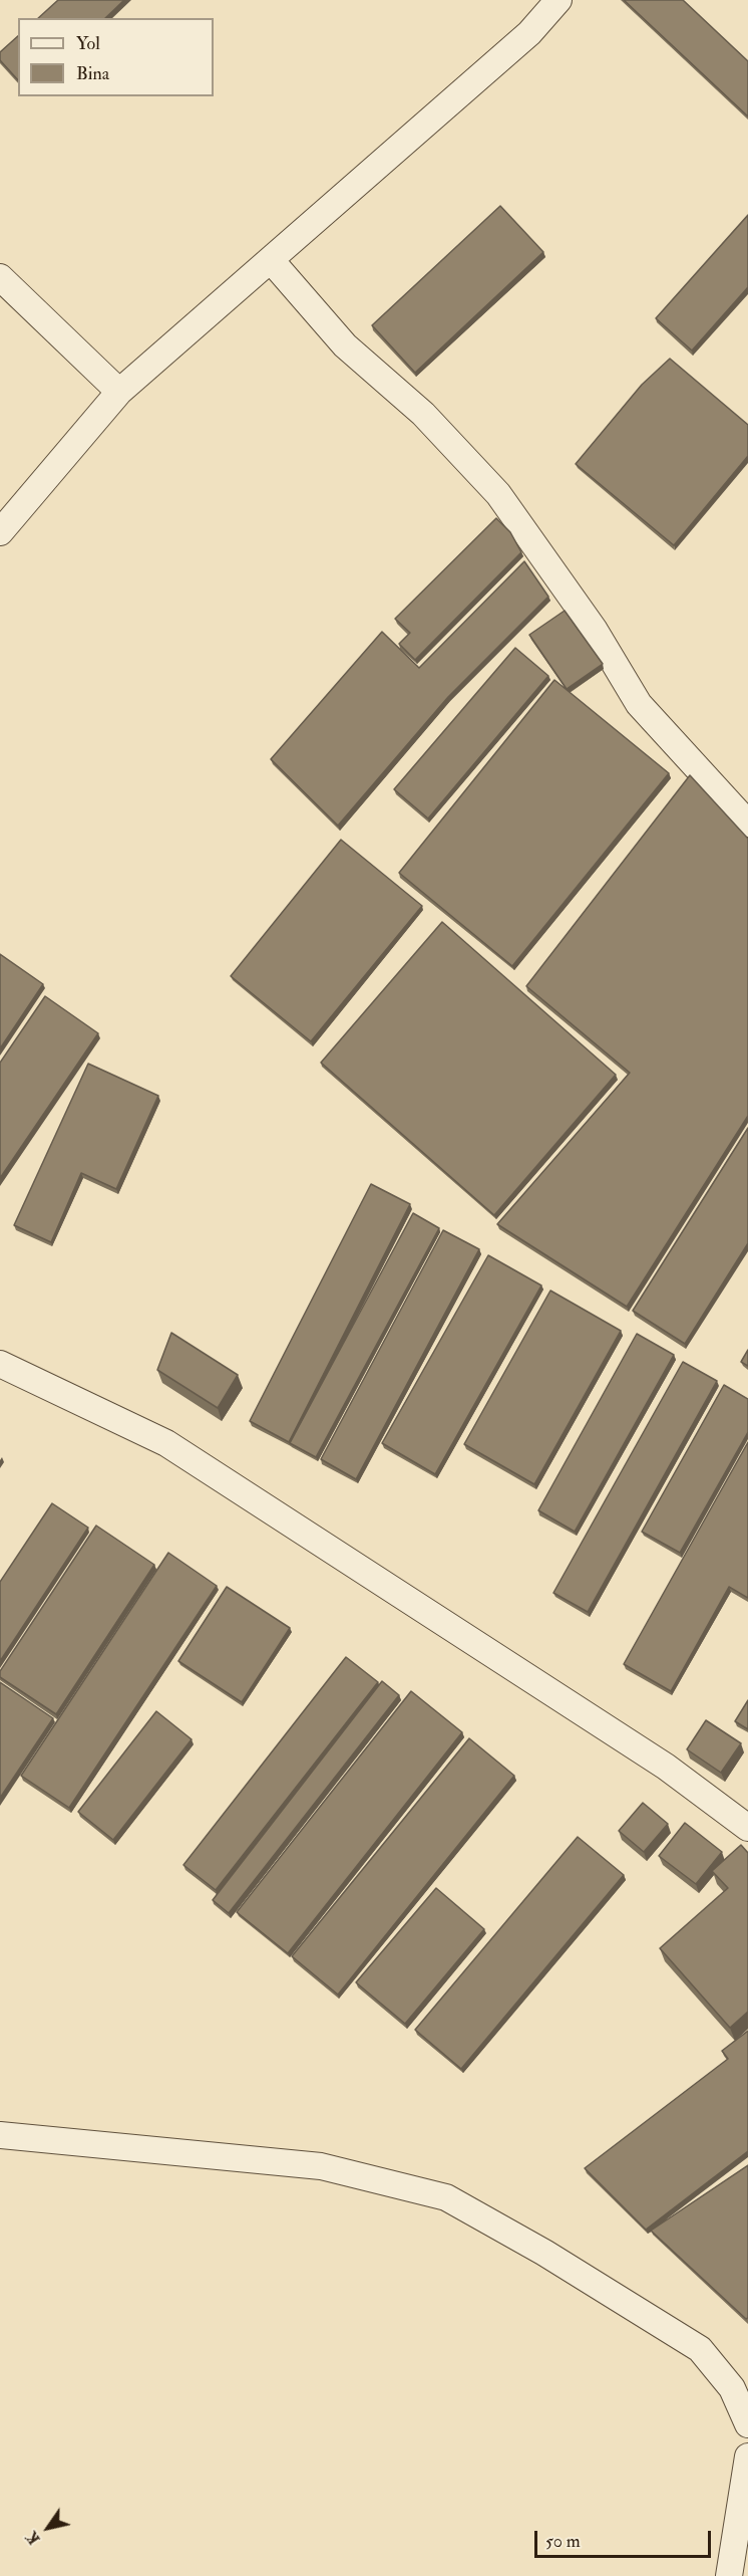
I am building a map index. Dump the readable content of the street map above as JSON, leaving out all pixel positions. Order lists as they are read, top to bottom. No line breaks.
{"legend":["Yol","Bina"],"scale_bar":"50 m","north":"bottom left"}
